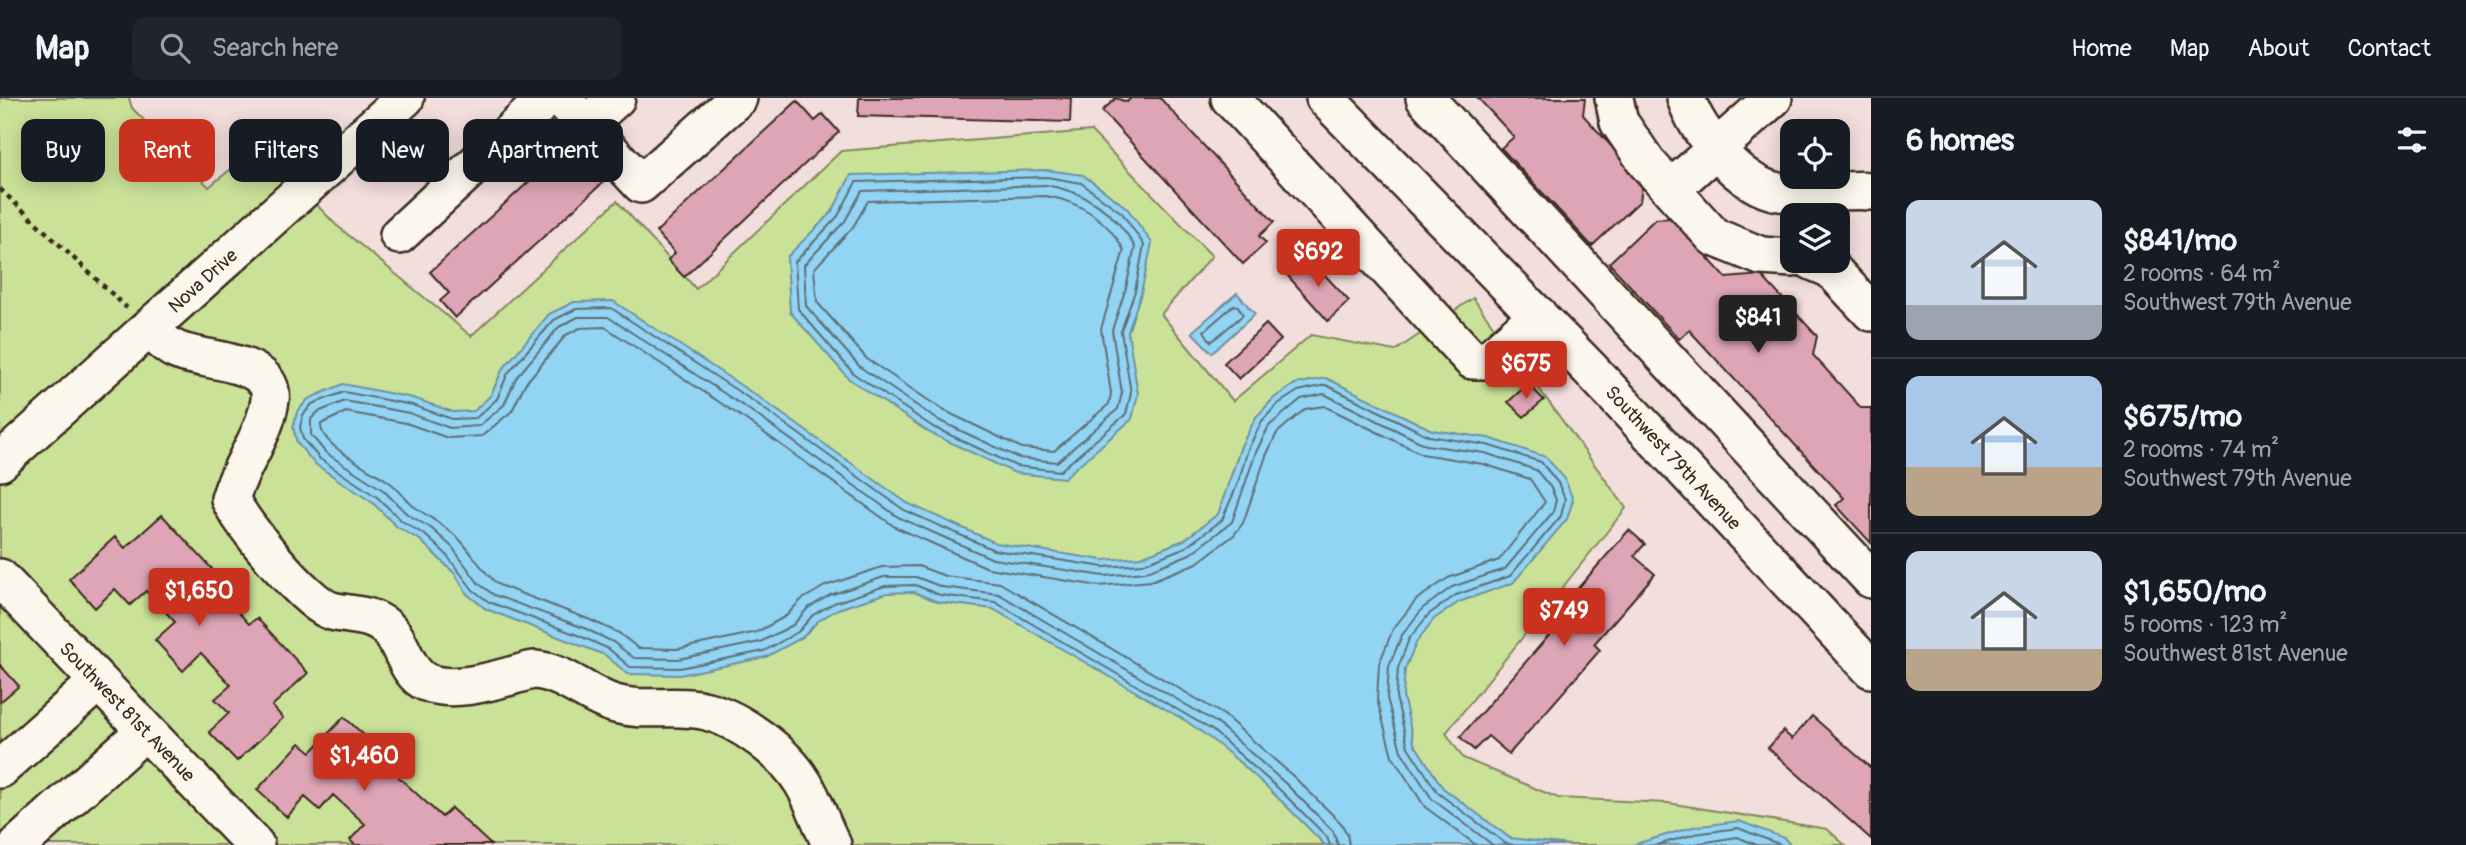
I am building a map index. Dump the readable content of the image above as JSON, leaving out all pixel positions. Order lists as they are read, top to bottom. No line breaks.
{"streets":{"street":["Nova Drive","Southwest 79th Avenue","Southwest 81st Avenue"]},"page":{"header":"Map","search":"Search here","nav":["Home","Map","About","Contact"],"heading":"6 homes","chip":["Buy","Rent","Filters","New","Apartment"],"list":[{"name":"$841/mo","note":"2 rooms · 64 m² · Southwest 79th Avenue"},{"name":"$675/mo","note":"2 rooms · 74 m² · Southwest 79th Avenue"},{"name":"$1,650/mo","note":"5 rooms · 123 m² · Southwest 81st Avenue"}],"price":["$692","$841","$675","$1,650","$749","$1,460"]}}
